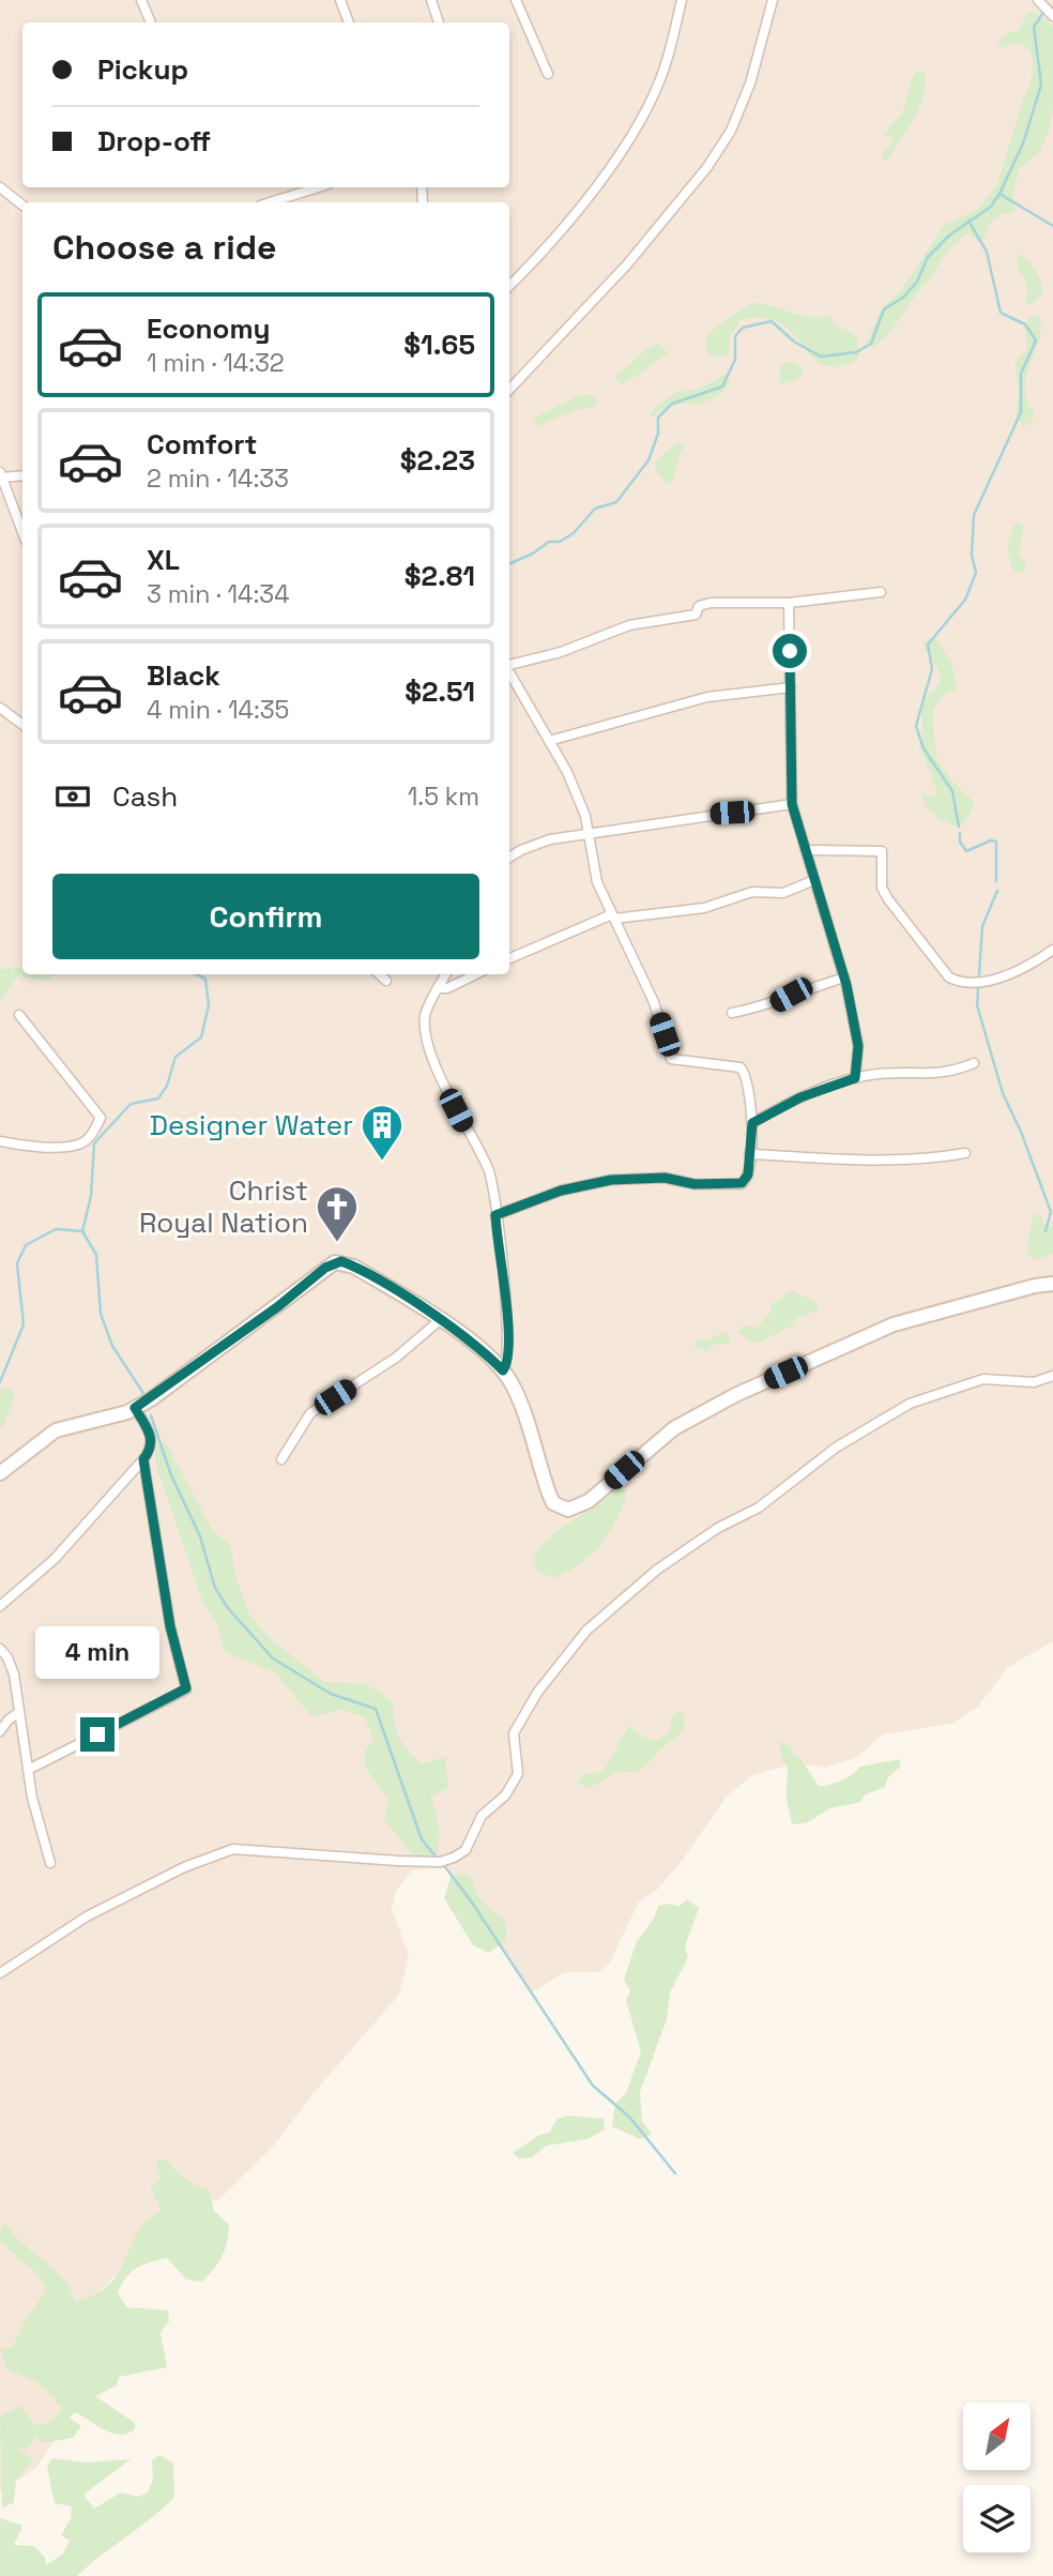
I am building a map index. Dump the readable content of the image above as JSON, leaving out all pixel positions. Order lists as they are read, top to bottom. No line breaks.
{"places":{"building":["Designer Water"],"church":["Christ Royal Nation"]},"north":"top right","page":{"banner":["Pickup","Drop-off"],"heading":"Choose a ride","list":[{"name":"Economy","note":"1 min · 14:32","value":"$1.65"},{"name":"Comfort","note":"2 min · 14:33","value":"$2.23"},{"name":"XL","note":"3 min · 14:34","value":"$2.81"},{"name":"Black","note":"4 min · 14:35","value":"$2.51"}],"pay":["Cash","1.5 km"],"buttons":"Confirm","bubble":"4 min"}}
